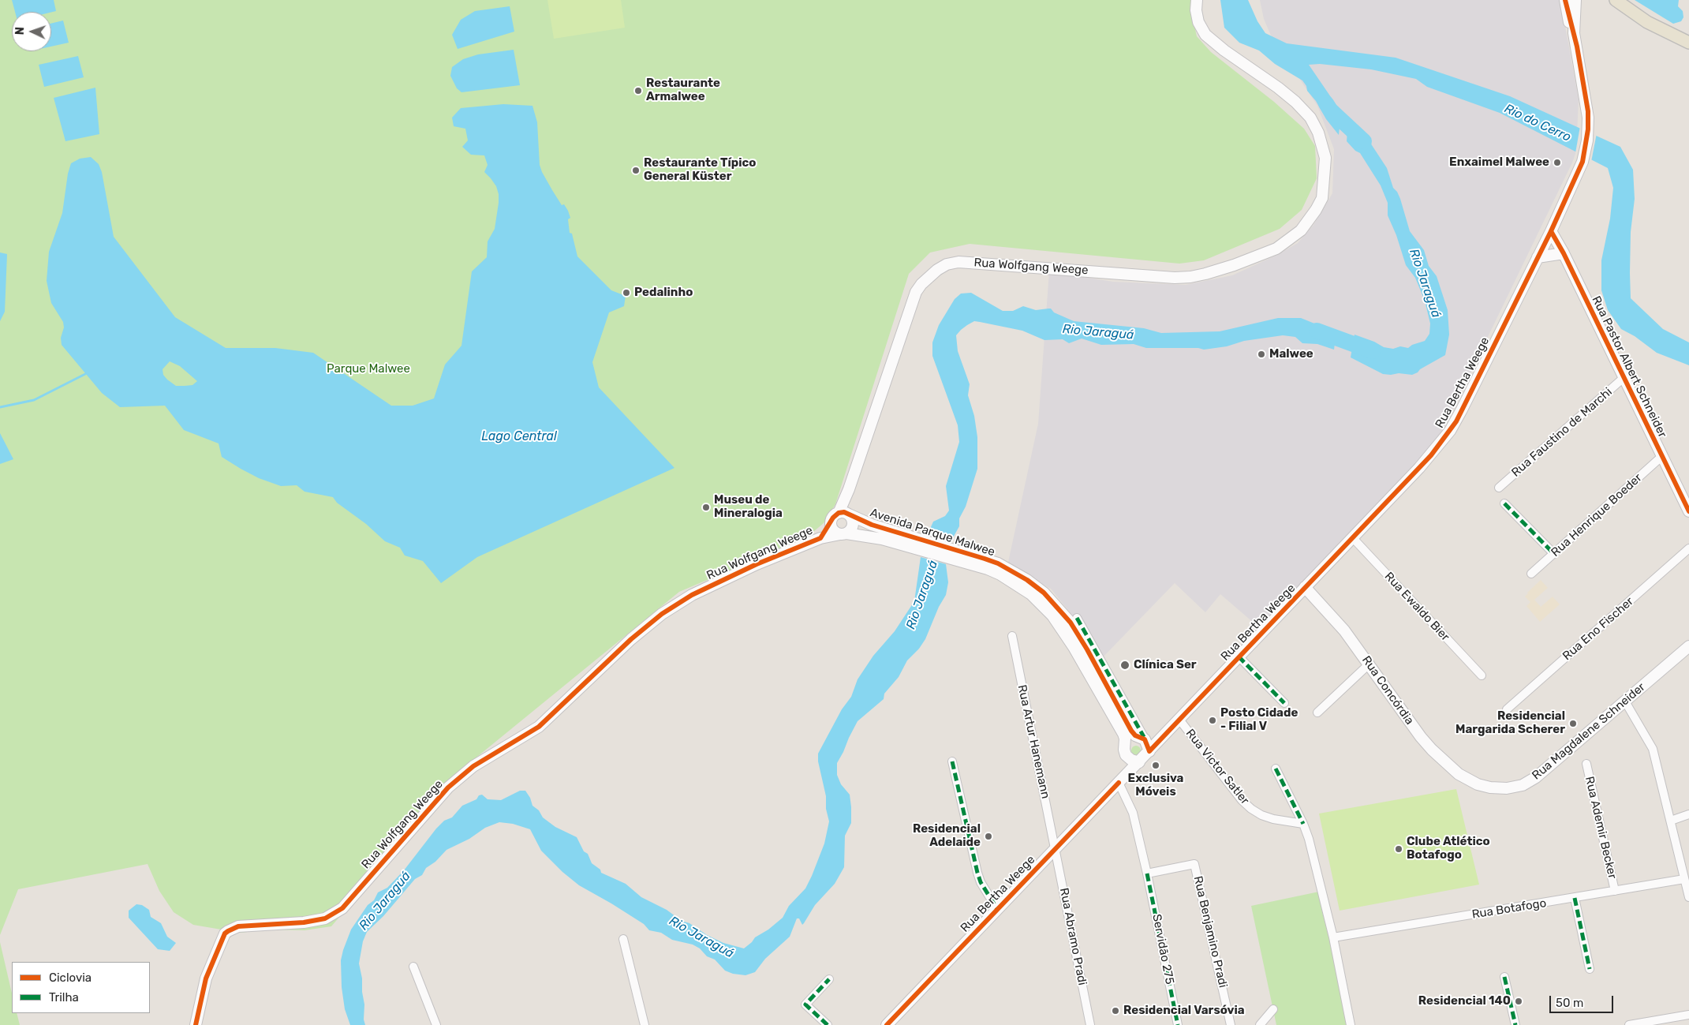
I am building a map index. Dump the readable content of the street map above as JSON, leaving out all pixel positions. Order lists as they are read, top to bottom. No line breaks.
{"streets":{"main road":["Rua Wolfgang Weege","Rua Pastor Albert Schneider","Rua Bertha Weege","Avenida Parque Malwee","Rua Concórdia","Rua Magdalene Schneider"],"street":["Rua Faustino de Marchi","Rua Henrique Boeder","Rua Ewaldo Bier","Rua Eno Fischer","Rua Artur Hanemann","Rua Victor Satler","Rua Ademir Becker","Rua Botafogo","Rua Benjamino Pradi","Rua Abramo Pradi","Servidão 275"]},"crossings":[["Rua Wolfgang Weege","Avenida Parque Malwee"],["Rua Pastor Albert Schneider","Rua Bertha Weege"],["Rua Pastor Albert Schneider","Rua Faustino de Marchi"],["Rua Pastor Albert Schneider","Rua Henrique Boeder"],["Rua Bertha Weege","Avenida Parque Malwee"],["Rua Bertha Weege","Rua Ewaldo Bier"],["Rua Bertha Weege","Rua Concórdia"],["Rua Bertha Weege","Rua Artur Hanemann"],["Rua Bertha Weege","Rua Victor Satler"],["Rua Bertha Weege","Rua Abramo Pradi"],["Rua Concórdia","Rua Magdalene Schneider"],["Rua Artur Hanemann","Rua Abramo Pradi"],["Rua Ademir Becker","Rua Botafogo"],["Rua Benjamino Pradi","Servidão 275"]],"water":["Rio do Cerro","Rio Jaraguá","Lago Central"],"parks":["Parque Malwee"],"places":["Restaurante Armalwee","Enxaimel Malwee","Restaurante Típico General Küster","Pedalinho","Malwee","Museu de Mineralogia","Clínica Ser","Posto Cidade - Filial V","Residencial Margarida Scherer","Exclusiva Móveis","Residencial Adelaide","Clube Atlético Botafogo","Residencial 140","Residencial Varsóvia"],"legend":["Ciclovia","Trilha"],"scale_bar":"50 m","north":"left"}
